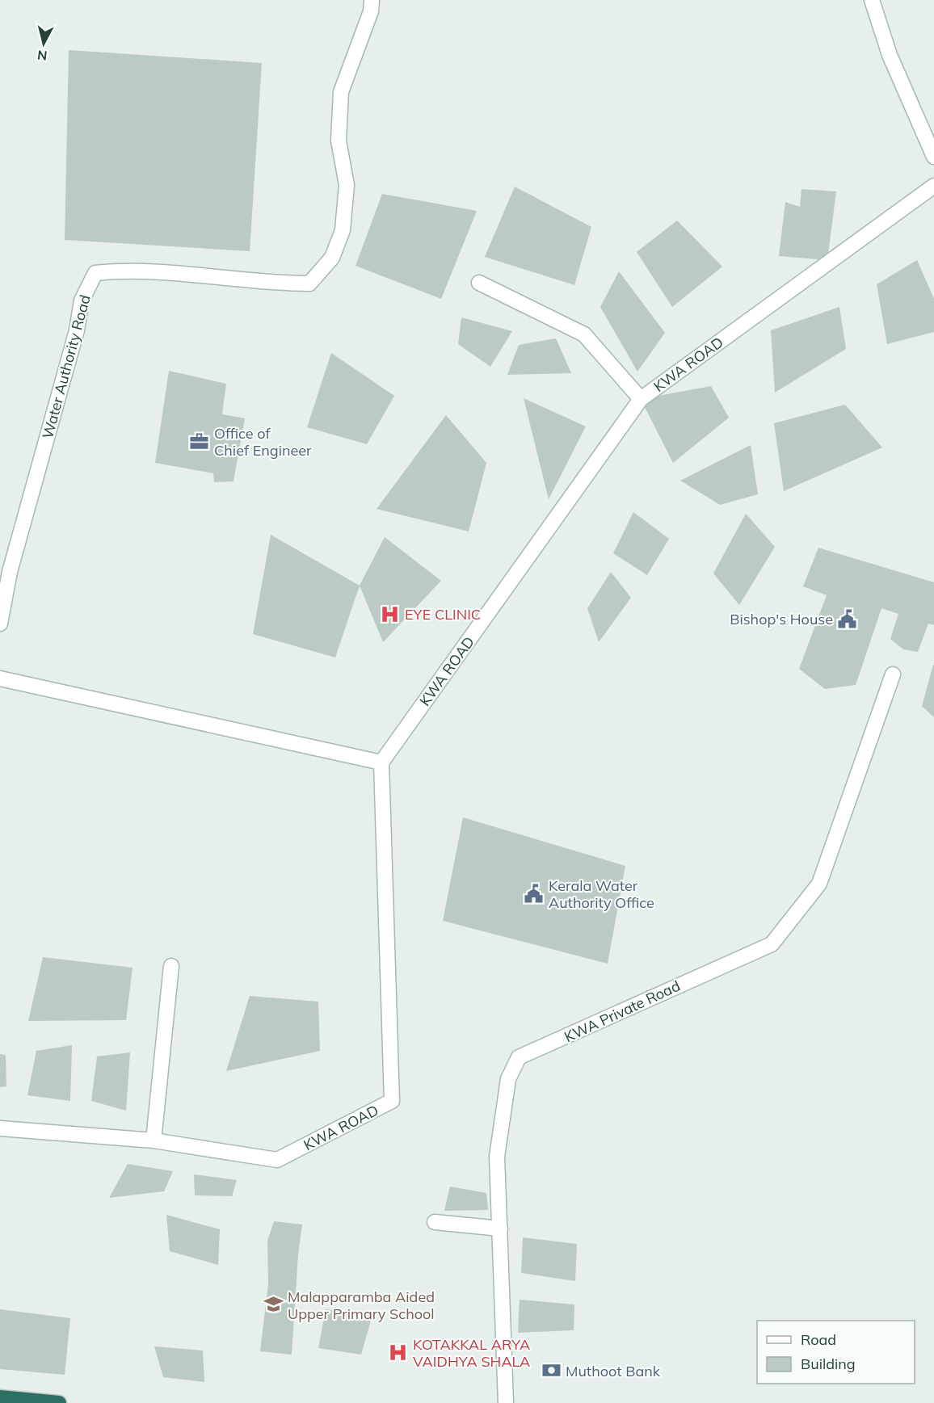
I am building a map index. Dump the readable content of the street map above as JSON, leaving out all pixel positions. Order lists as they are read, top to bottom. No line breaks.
{"streets":{"street":["KWA ROAD","Water Authority Road","KWA Private Road"]},"places":{"office":["Office of Chief Engineer"],"hospital":["EYE CLINIC","KOTAKKAL ARYA VAIDHYA SHALA"],"public building":["Bishop's House","Kerala Water Authority Office"],"school or university":["Malapparamba Aided Upper Primary School"],"bank":["Muthoot Bank"]},"legend":["Road","Building"],"north":"bottom"}
